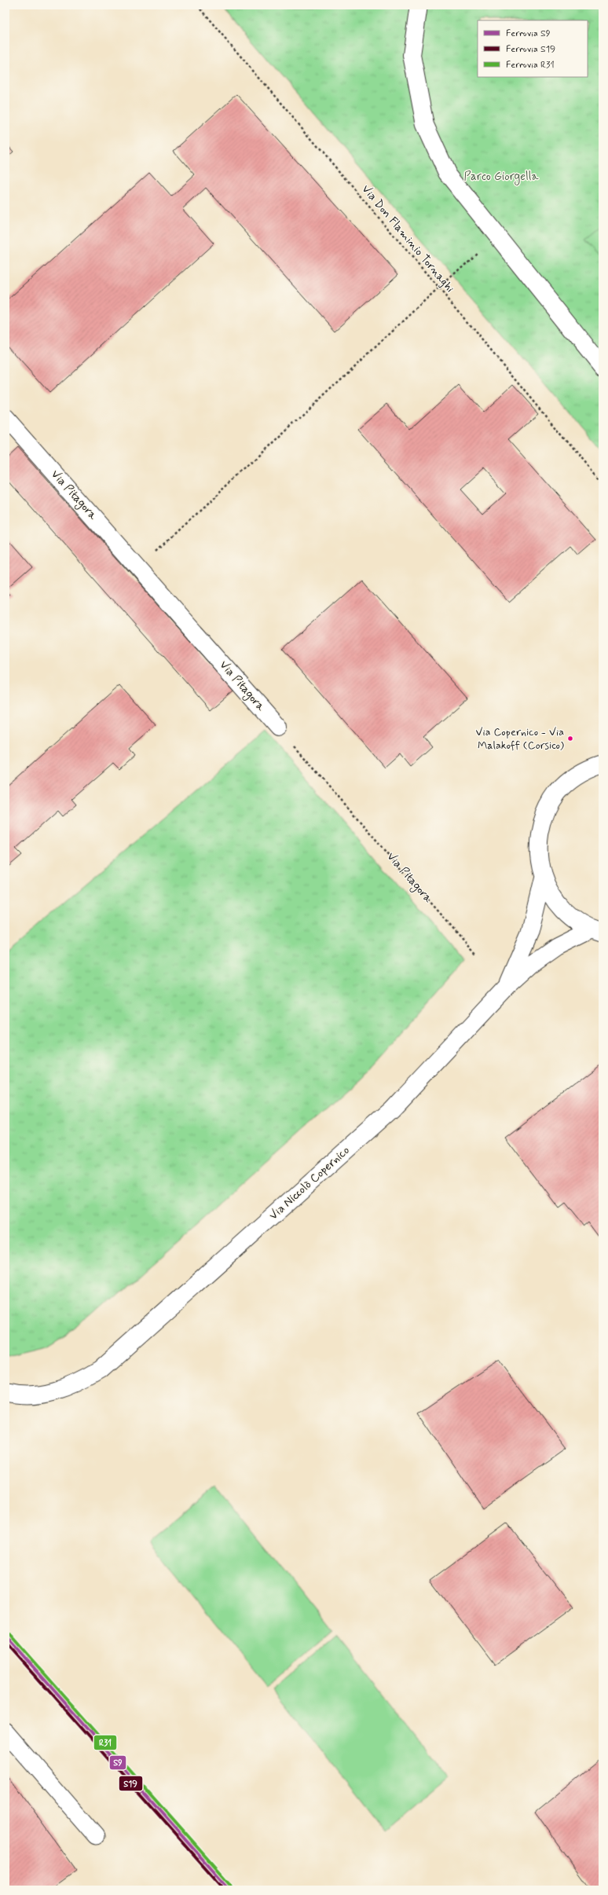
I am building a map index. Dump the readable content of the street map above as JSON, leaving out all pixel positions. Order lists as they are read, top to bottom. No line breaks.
{"streets":{"street":["Via Pitagora","Via Niccolò Copernico"],"path":["Via Don Flaminio Tornaghi"]},"parks":["Parco Giorgella"],"places":["Via Copernico - Via Malakoff (Corsico)"],"lines":["rail line R31","rail line S9","rail line S19"],"legend":["Ferrovia S9","Ferrovia S19","Ferrovia R31"]}
